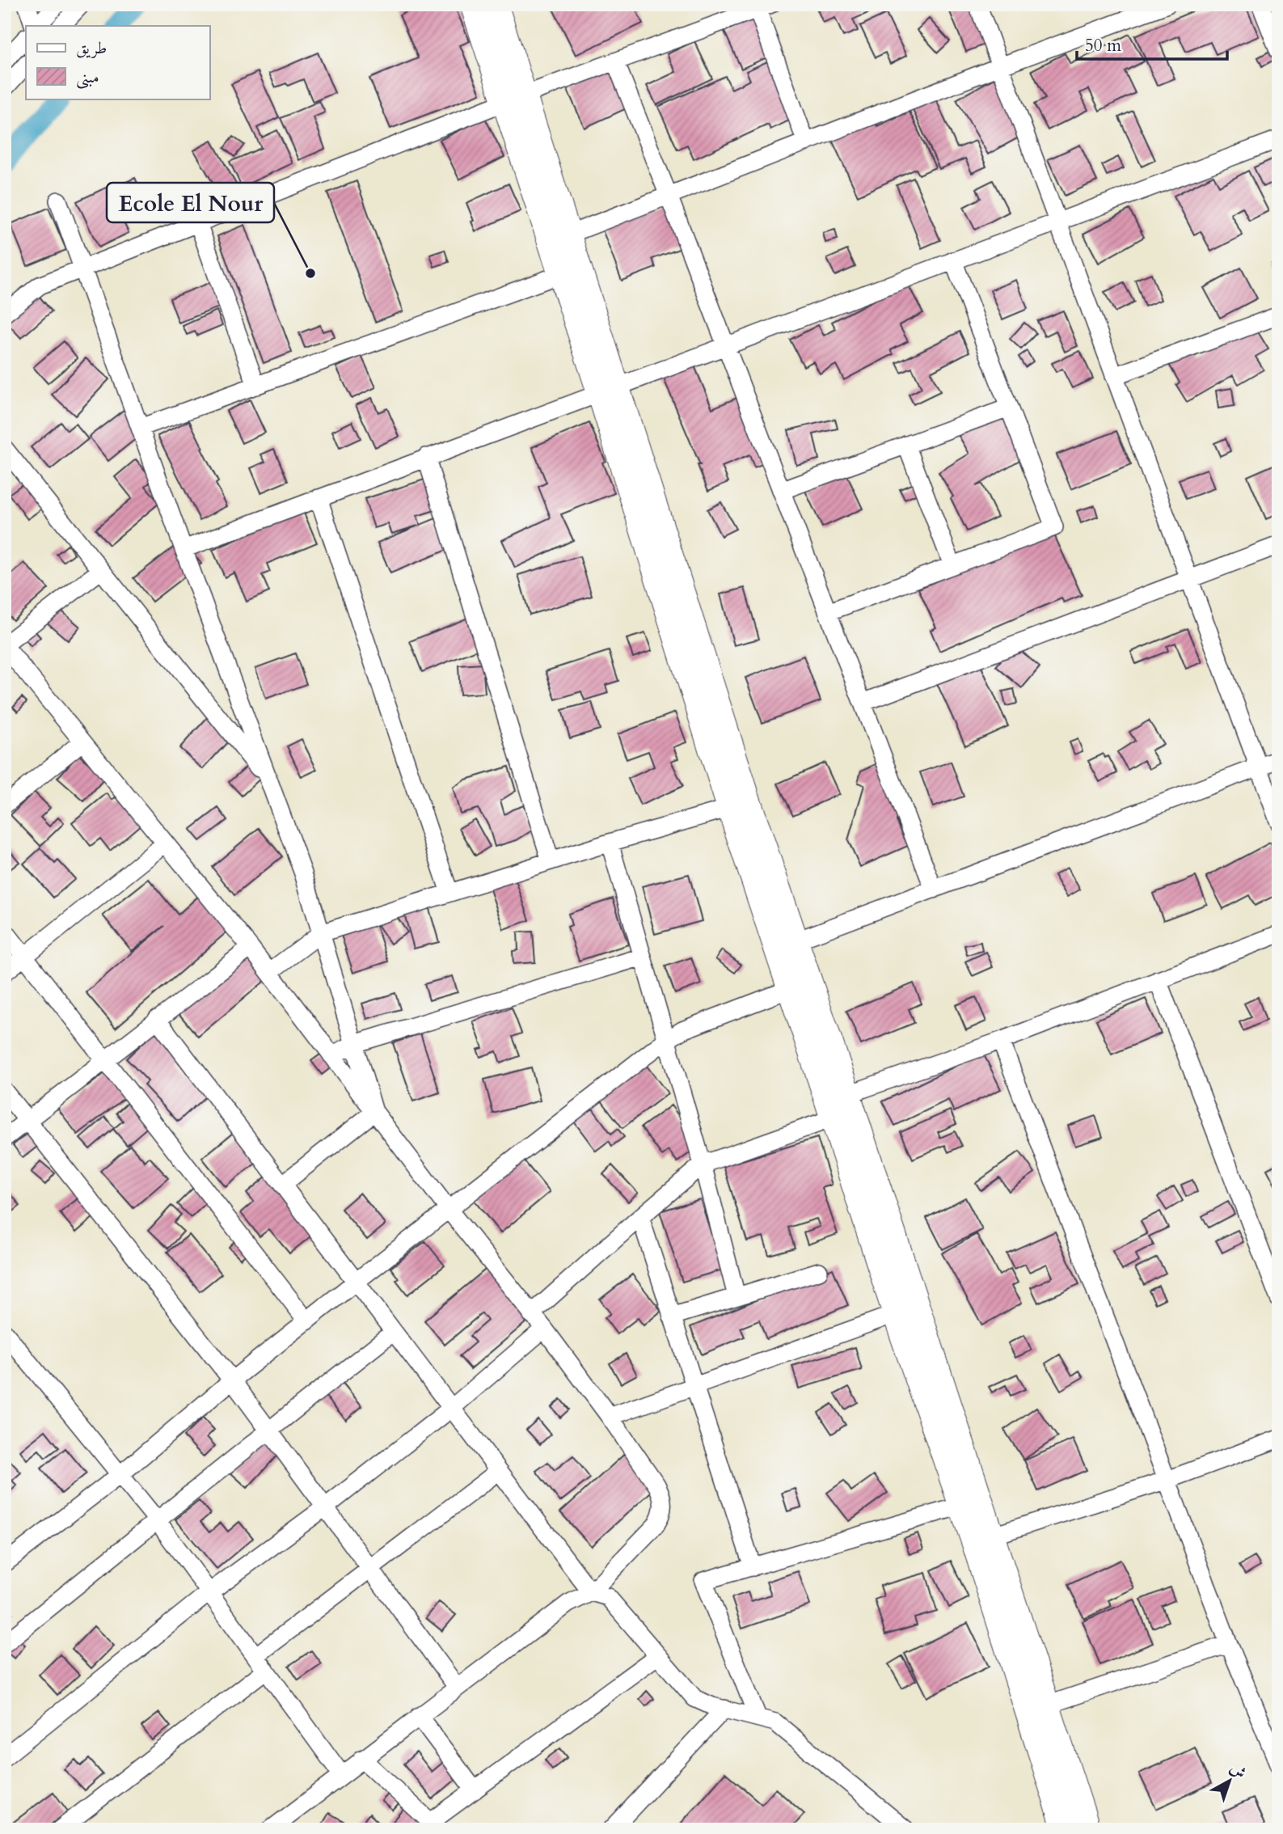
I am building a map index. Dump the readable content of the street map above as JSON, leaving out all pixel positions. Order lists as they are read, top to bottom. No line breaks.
{"places":["Ecole El Nour"],"legend":["طريق","مبنى"],"scale_bar":"50 m","north":"top right"}
